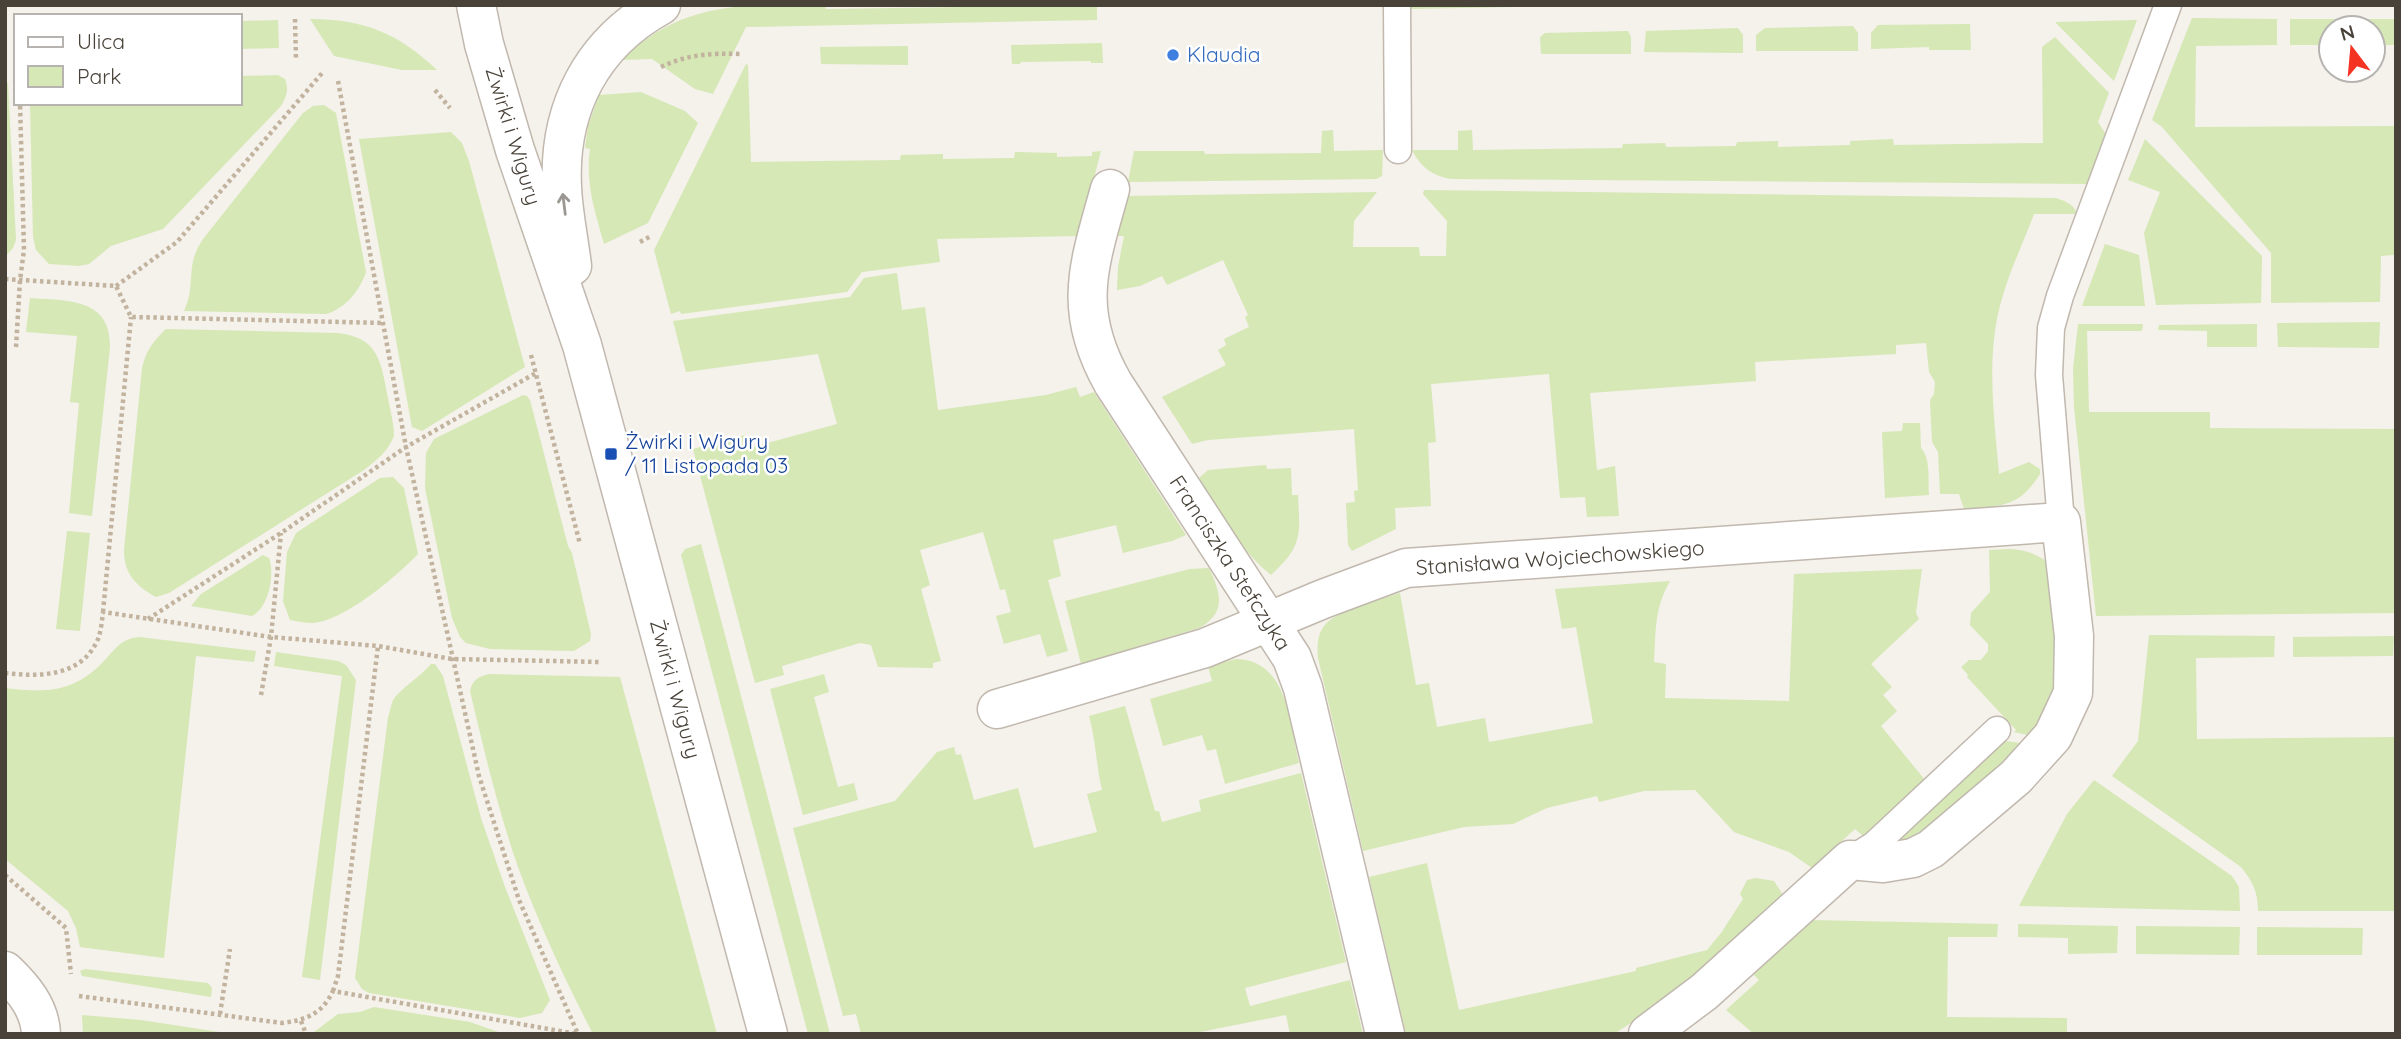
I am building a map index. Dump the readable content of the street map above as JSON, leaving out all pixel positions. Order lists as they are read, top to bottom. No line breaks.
{"streets":{"street":["Żwirki i Wigury","Stanisława Wojciechowskiego","Franciszka Stefczyka"]},"crossings":[["Stanisława Wojciechowskiego","Franciszka Stefczyka"]],"places":{"other":["Klaudia"],"transit":["Żwirki i Wigury / 11 Listopada 03"]},"legend":["Ulica","Park"],"north":"top"}
